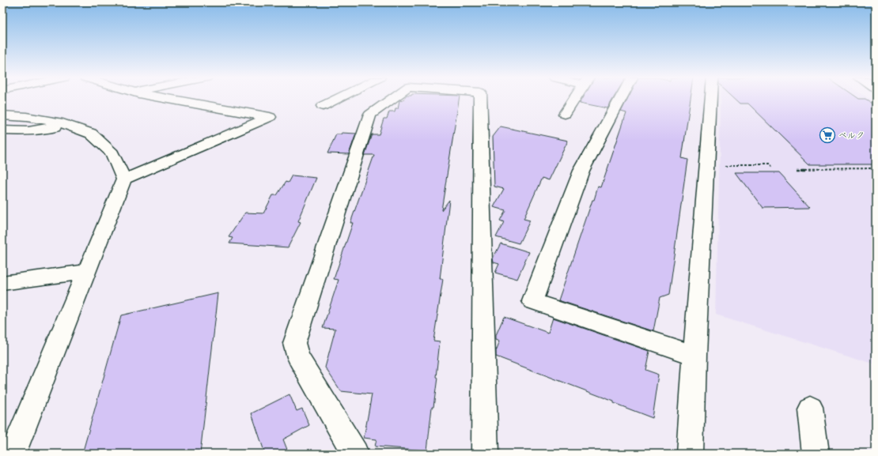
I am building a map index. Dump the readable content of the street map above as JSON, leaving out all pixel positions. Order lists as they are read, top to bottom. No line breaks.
{"places":{"supermarket":["ベルク"]}}
